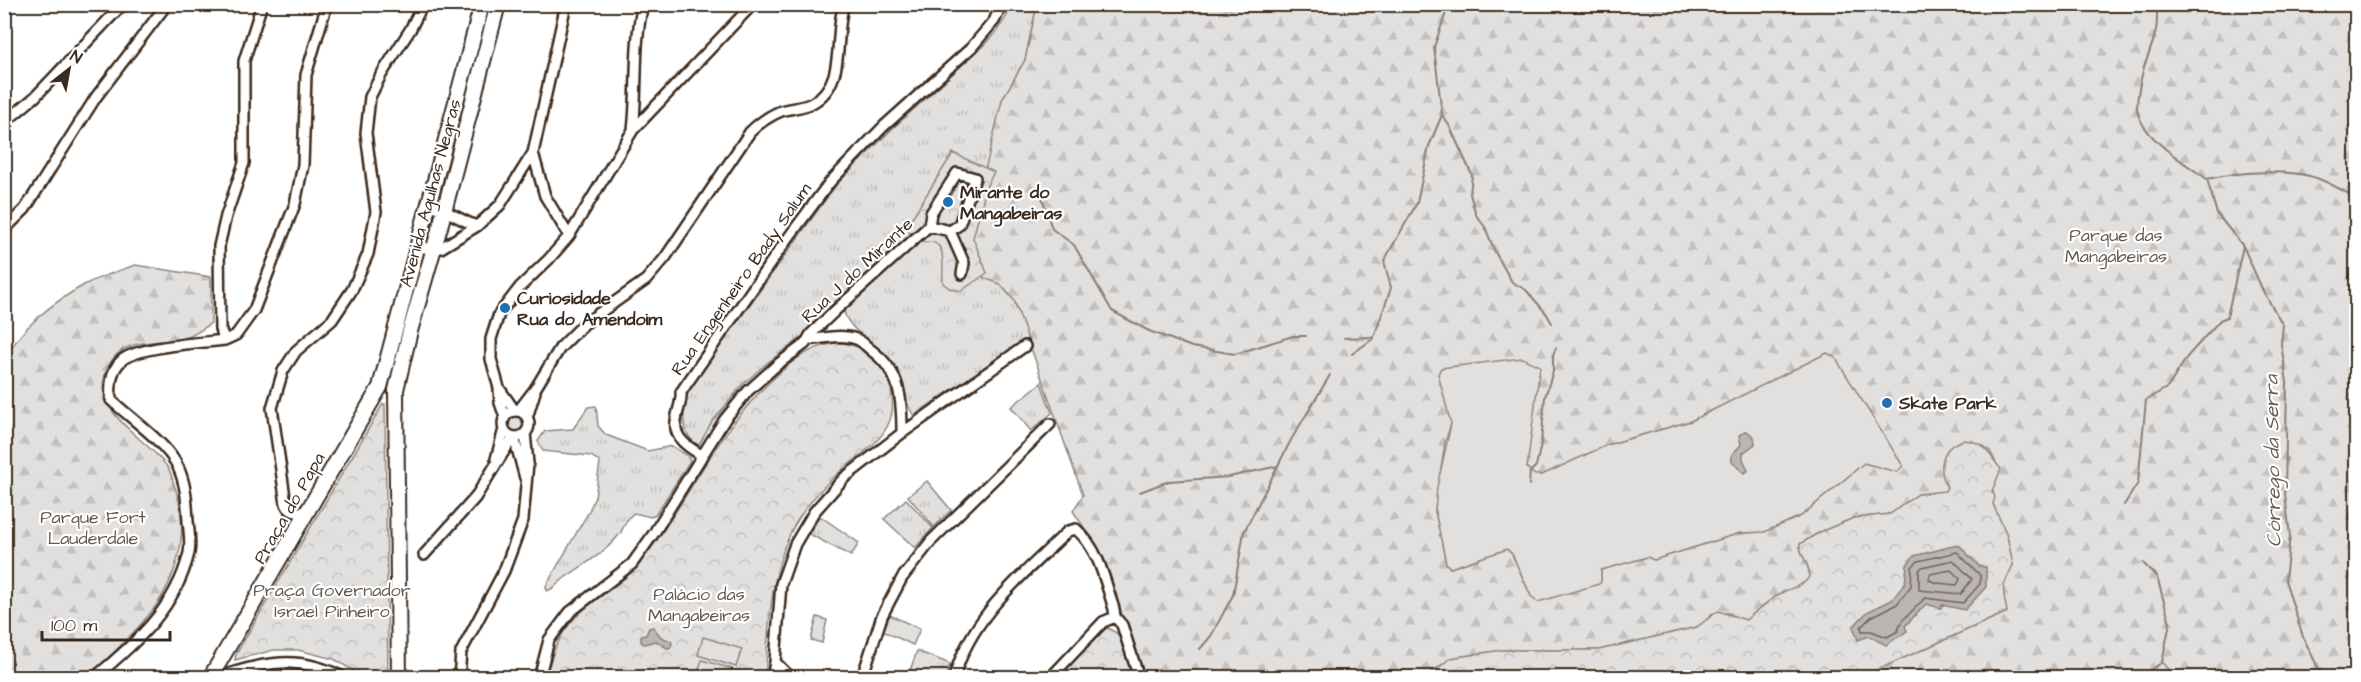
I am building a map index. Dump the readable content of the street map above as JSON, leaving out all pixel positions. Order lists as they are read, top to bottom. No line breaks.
{"streets":{"street":["Avenida Agulhas Negras","Rua J do Mirante","Rua Engenheiro Bady Salum","Praça do Papa"]},"crossings":[["Avenida Agulhas Negras","Praça do Papa"],["Rua J do Mirante","Rua Engenheiro Bady Salum"]],"water":["Córrego da Serra"],"parks":["Parque das Mangabeiras","Parque Fort Lauderdale","Praça Governador Israel Pinheiro","Palácio das Mangabeiras"],"places":["Mirante do Mangabeiras","Curiosidade Rua do Amendoim","Skate Park"],"scale_bar":"100 m","north":"top right"}
